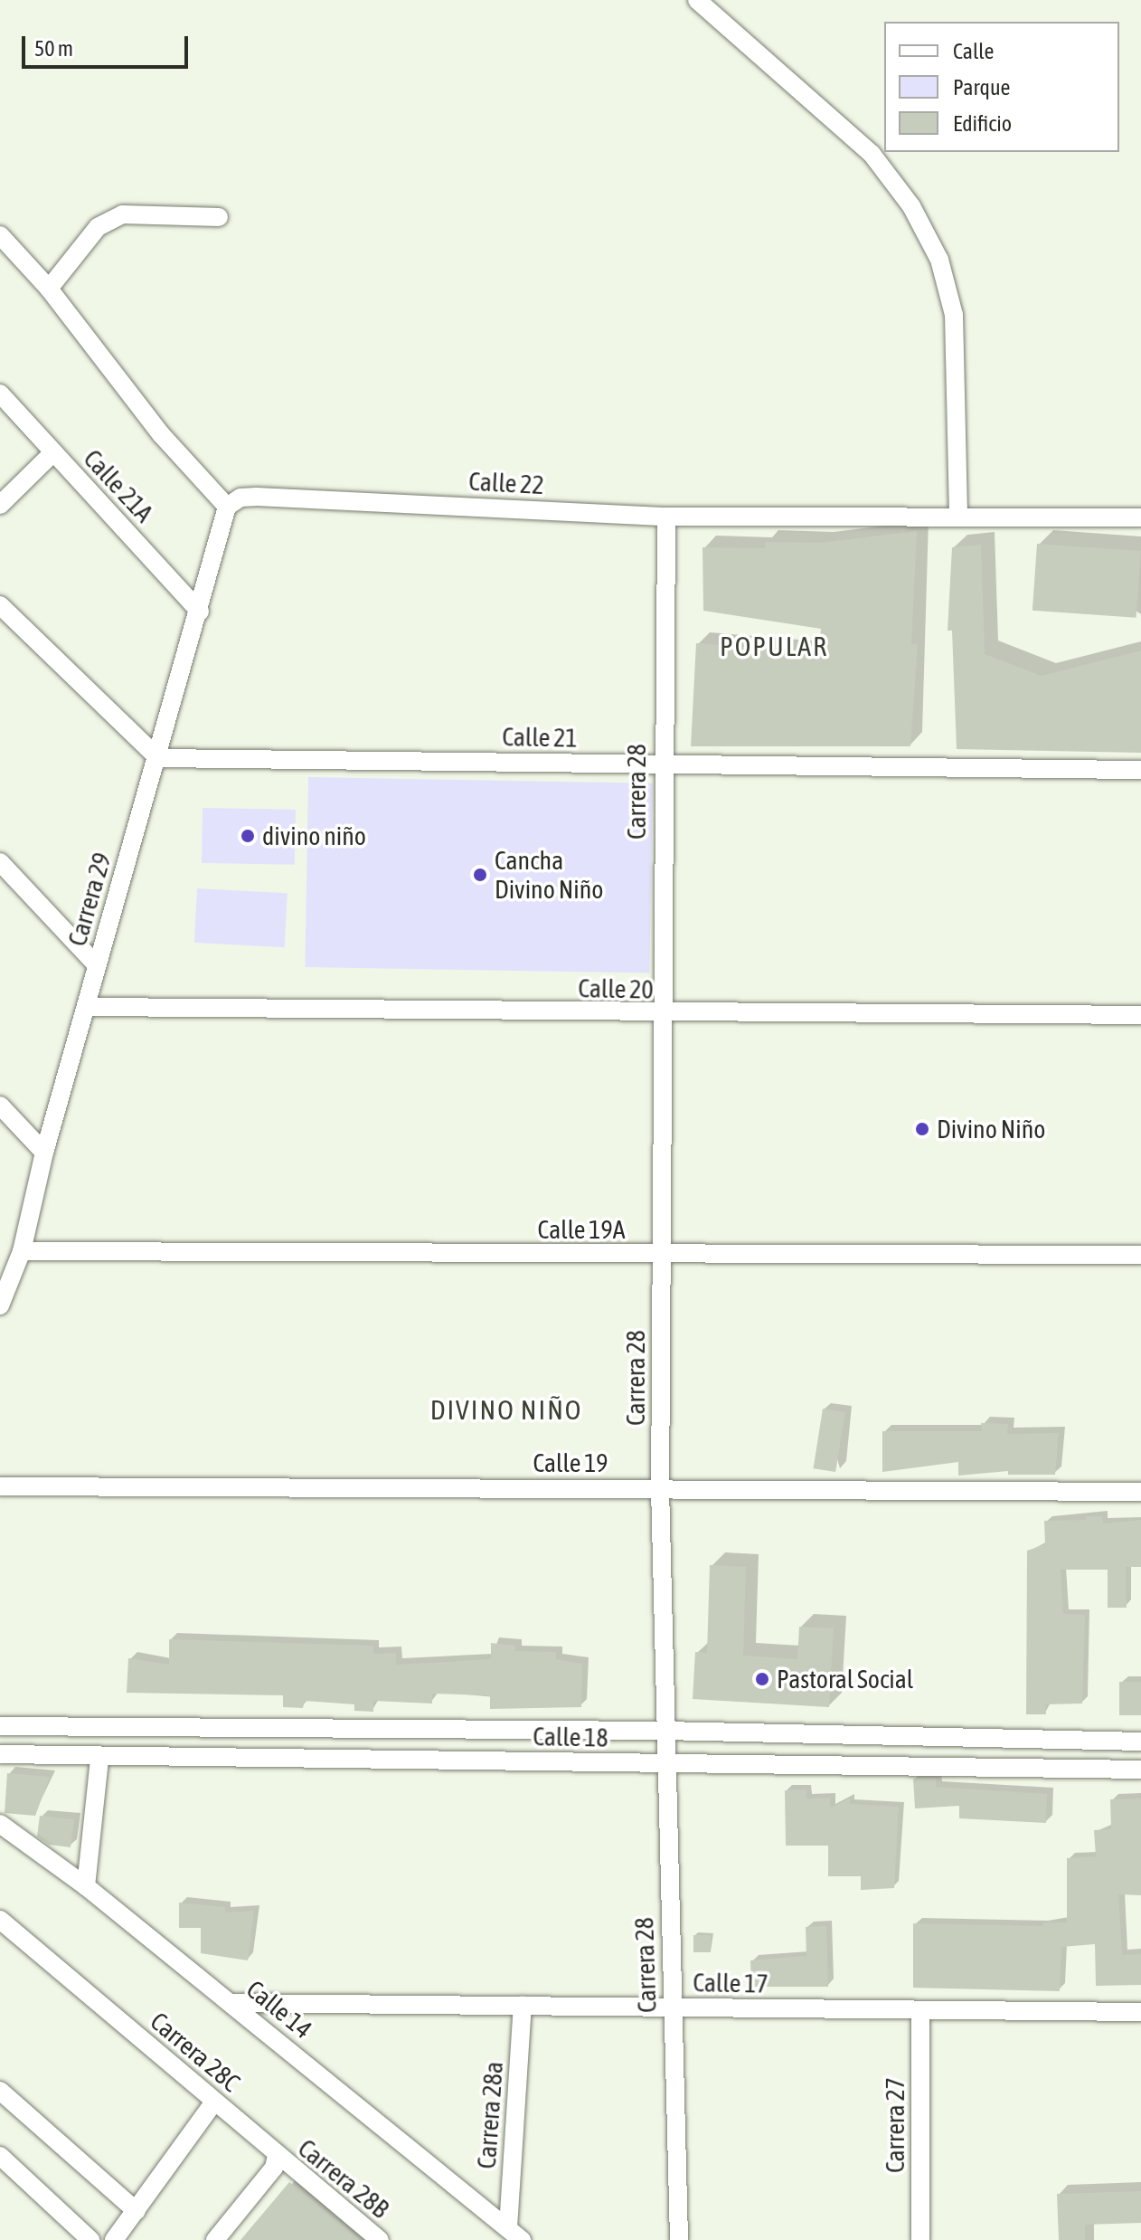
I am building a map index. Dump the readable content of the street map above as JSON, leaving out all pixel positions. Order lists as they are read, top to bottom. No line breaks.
{"streets":{"street":["Calle 22","Calle 21A","Calle 21","Carrera 28","Carrera 29","Calle 20","Calle 19A","Calle 19","Calle 18","Calle 17","Calle 14","Carrera 28C","Carrera 28a","Carrera 27","Carrera 28B"]},"crossings":[["Calle 22","Carrera 28"],["Calle 22","Carrera 29"],["Calle 21A","Carrera 29"],["Calle 21","Carrera 28"],["Calle 21","Carrera 29"],["Carrera 28","Calle 20"],["Carrera 28","Calle 19A"],["Carrera 28","Calle 19"],["Carrera 28","Calle 18"],["Carrera 28","Calle 17"],["Carrera 29","Calle 20"],["Carrera 29","Calle 19A"],["Calle 17","Calle 14"],["Calle 17","Carrera 28a"],["Calle 17","Carrera 27"],["Calle 14","Carrera 28a"],["Carrera 28C","Carrera 28B"]],"districts":["POPULAR","DIVINO NIÑO"],"places":["divino niño","Cancha Divino Niño","Divino Niño","Pastoral Social"],"legend":["Calle","Parque","Edificio"],"scale_bar":"50 m"}
